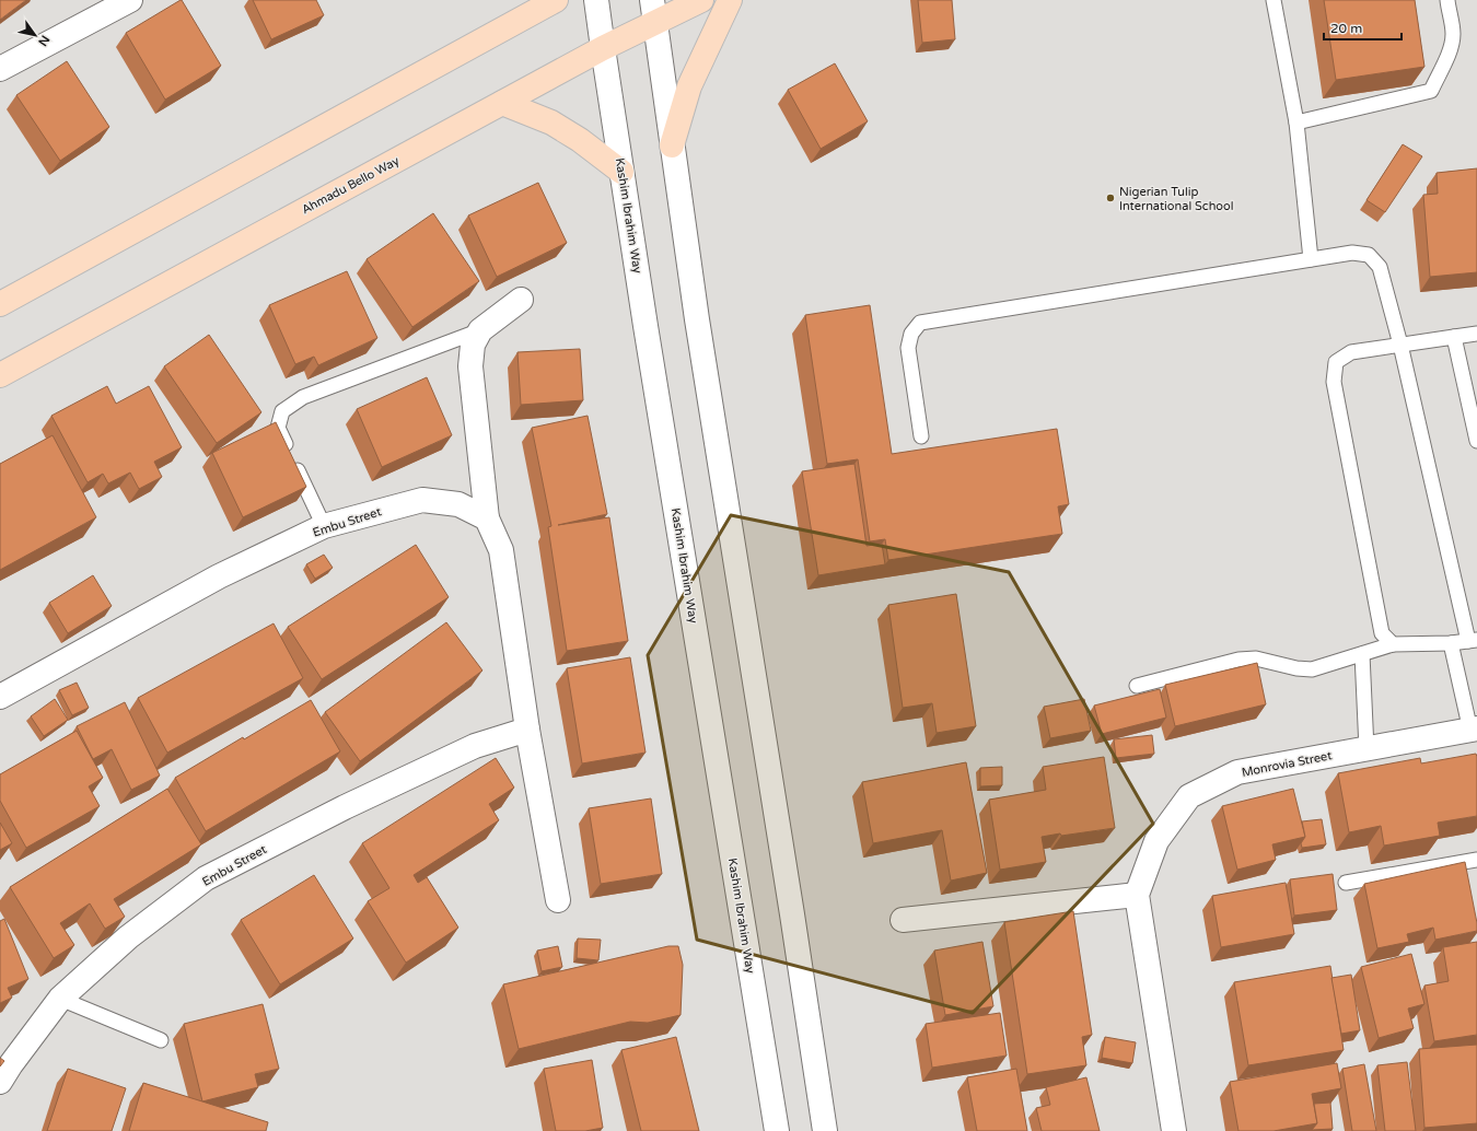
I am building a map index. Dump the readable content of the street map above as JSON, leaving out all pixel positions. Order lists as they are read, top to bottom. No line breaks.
{"streets":{"main road":["Ahmadu Bello Way"],"street":["Kashim Ibrahim Way","Embu Street","Monrovia Street"]},"crossings":[["Ahmadu Bello Way","Kashim Ibrahim Way"]],"places":["Nigerian Tulip International School"],"scale_bar":"20 m","north":"bottom right"}
